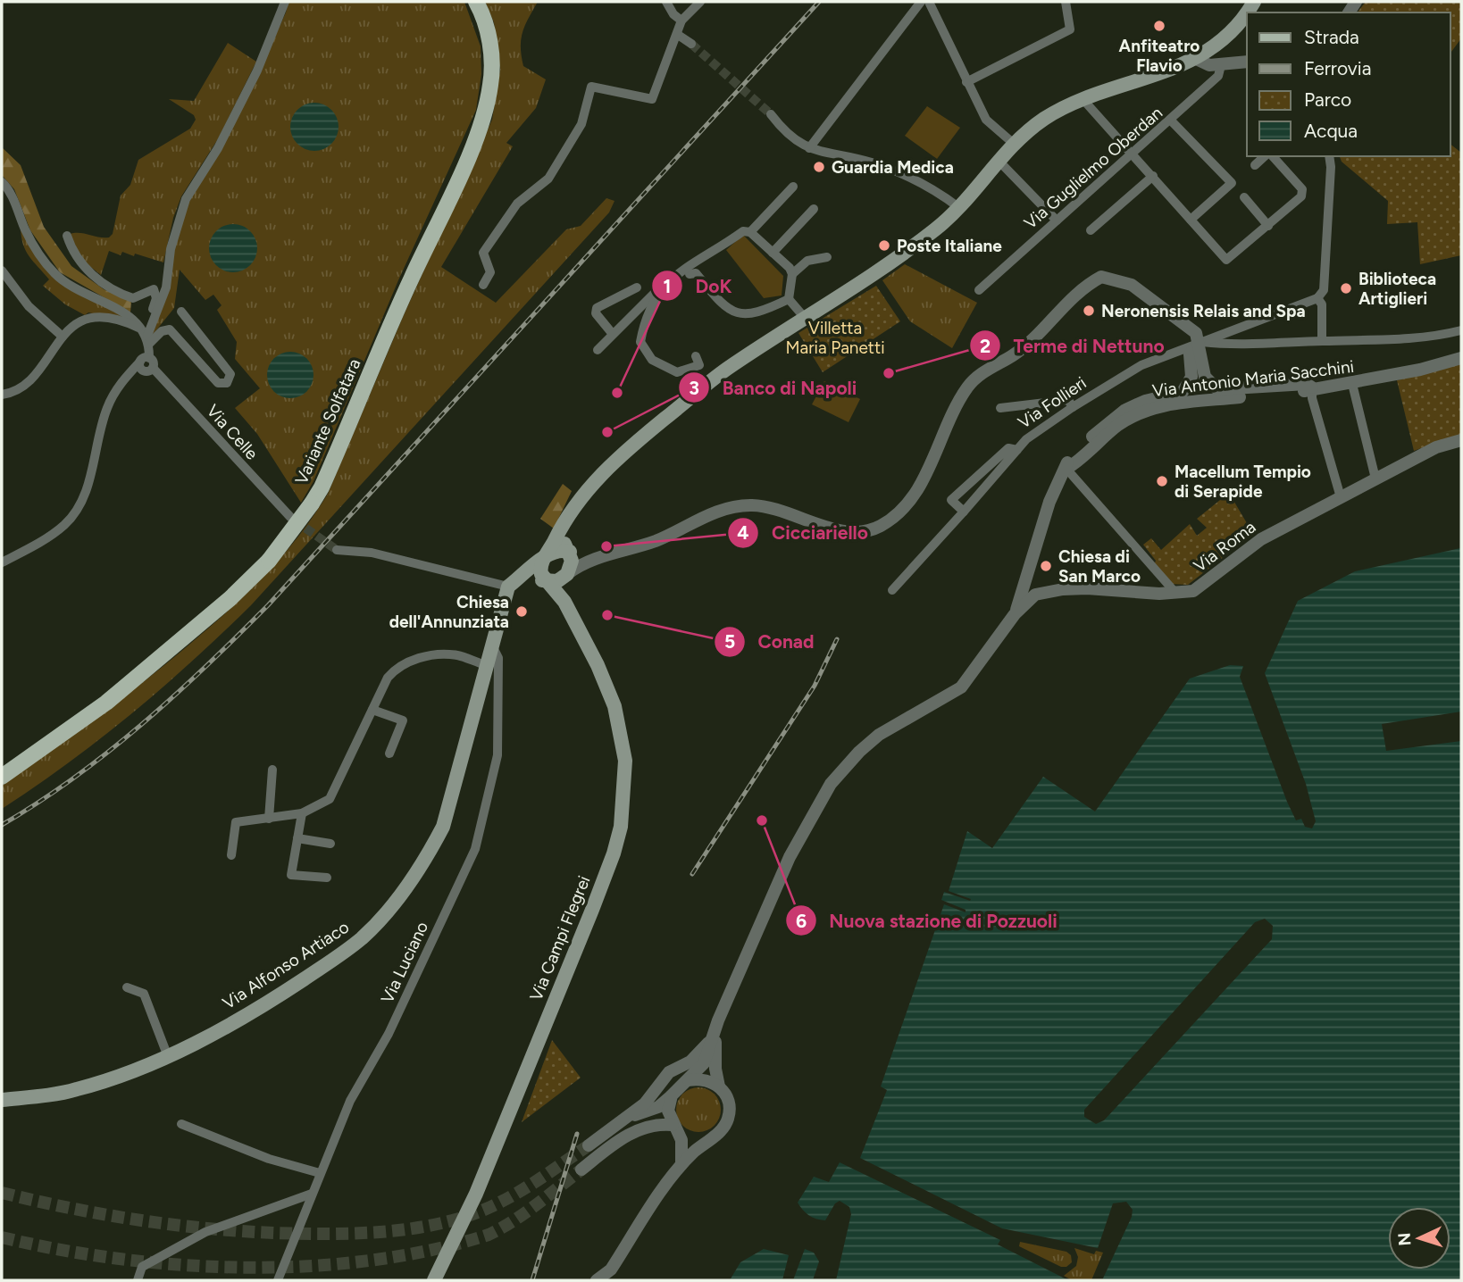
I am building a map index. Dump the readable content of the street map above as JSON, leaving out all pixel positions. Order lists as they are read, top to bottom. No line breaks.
{"streets":{"main road":["Variante Solfatara","Via Campi Flegrei","Via Alfonso Artiaco"],"street":["Via Guglielmo Oberdan","Via Antonio Maria Sacchini","Via Follieri","Via Celle","Via Roma","Via Luciano"]},"crossings":[["Via Luciano","Via Alfonso Artiaco"]],"parks":["Villetta Maria Panetti"],"places":["Anfiteatro Flavio","Guardia Medica","Poste Italiane","Biblioteca Artiglieri","Neronensis Relais and Spa","Terme di Nettuno","DoK","Banco di Napoli","Macellum Tempio di Serapide","Cicciariello","Chiesa di San Marco","Chiesa dell'Annunziata","Conad","Nuova stazione di Pozzuoli"],"legend":["Strada","Ferrovia","Parco","Acqua"],"north":"left"}
